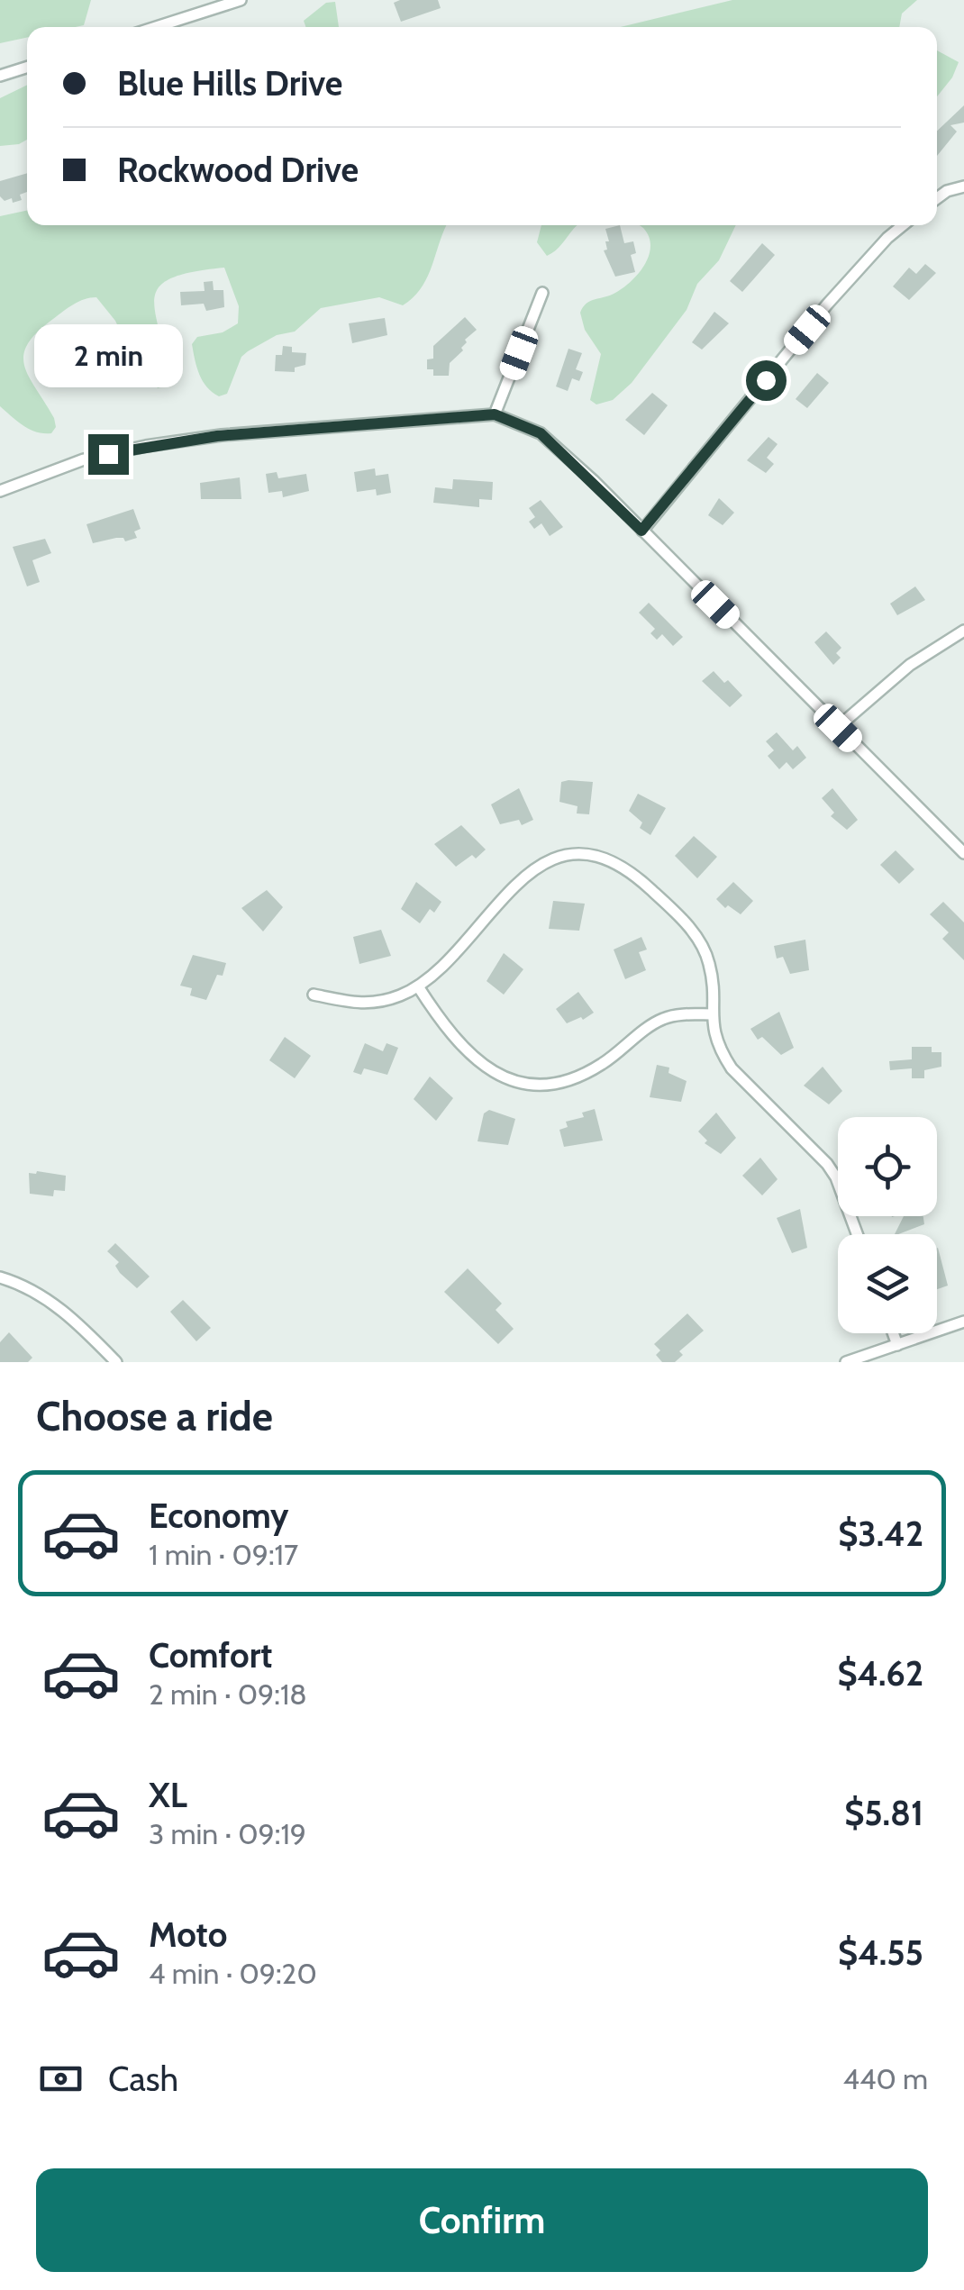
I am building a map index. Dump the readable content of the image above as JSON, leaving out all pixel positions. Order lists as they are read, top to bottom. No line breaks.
{"page":{"banner":["Blue Hills Drive","Rockwood Drive"],"bubble":"2 min","heading":"Choose a ride","list":[{"name":"Economy","note":"1 min · 09:17","value":"$3.42"},{"name":"Comfort","note":"2 min · 09:18","value":"$4.62"},{"name":"XL","note":"3 min · 09:19","value":"$5.81"},{"name":"Moto","note":"4 min · 09:20","value":"$4.55"}],"pay":["Cash","440 m"],"buttons":"Confirm"}}
